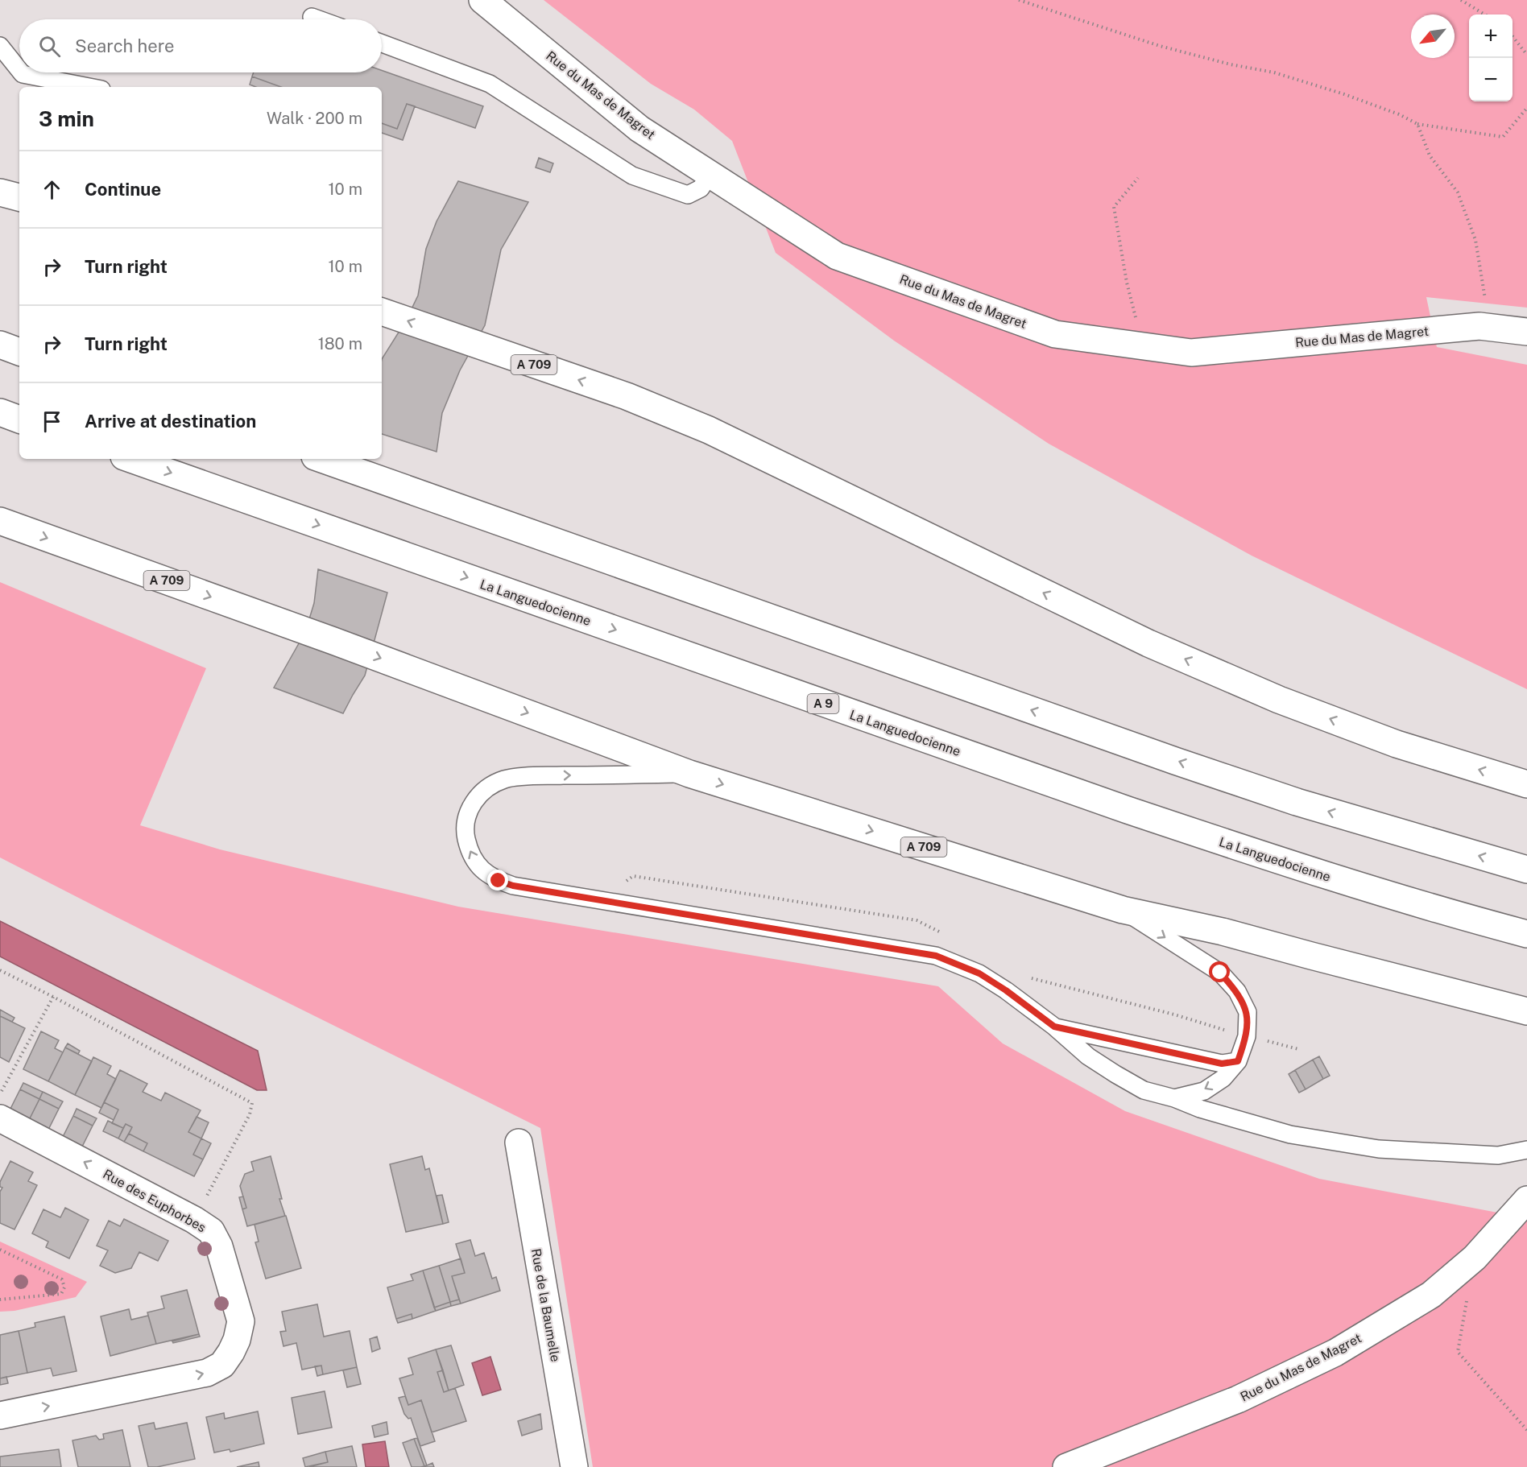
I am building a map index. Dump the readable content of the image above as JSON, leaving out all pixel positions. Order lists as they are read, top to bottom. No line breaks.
{"streets":{"main road":["Rue du Mas de Magret","A 709","La Languedocienne","A 9","Rue des Euphorbes","Rue de la Baumelle"]},"north":"bottom left","page":{"map_buttons":["+","−"],"search":"Search here","heading":["3 min","Walk · 200 m"],"list":[["Continue","10 m"],["Turn right","10 m"],["Turn right","180 m"],"Arrive at destination"]}}
